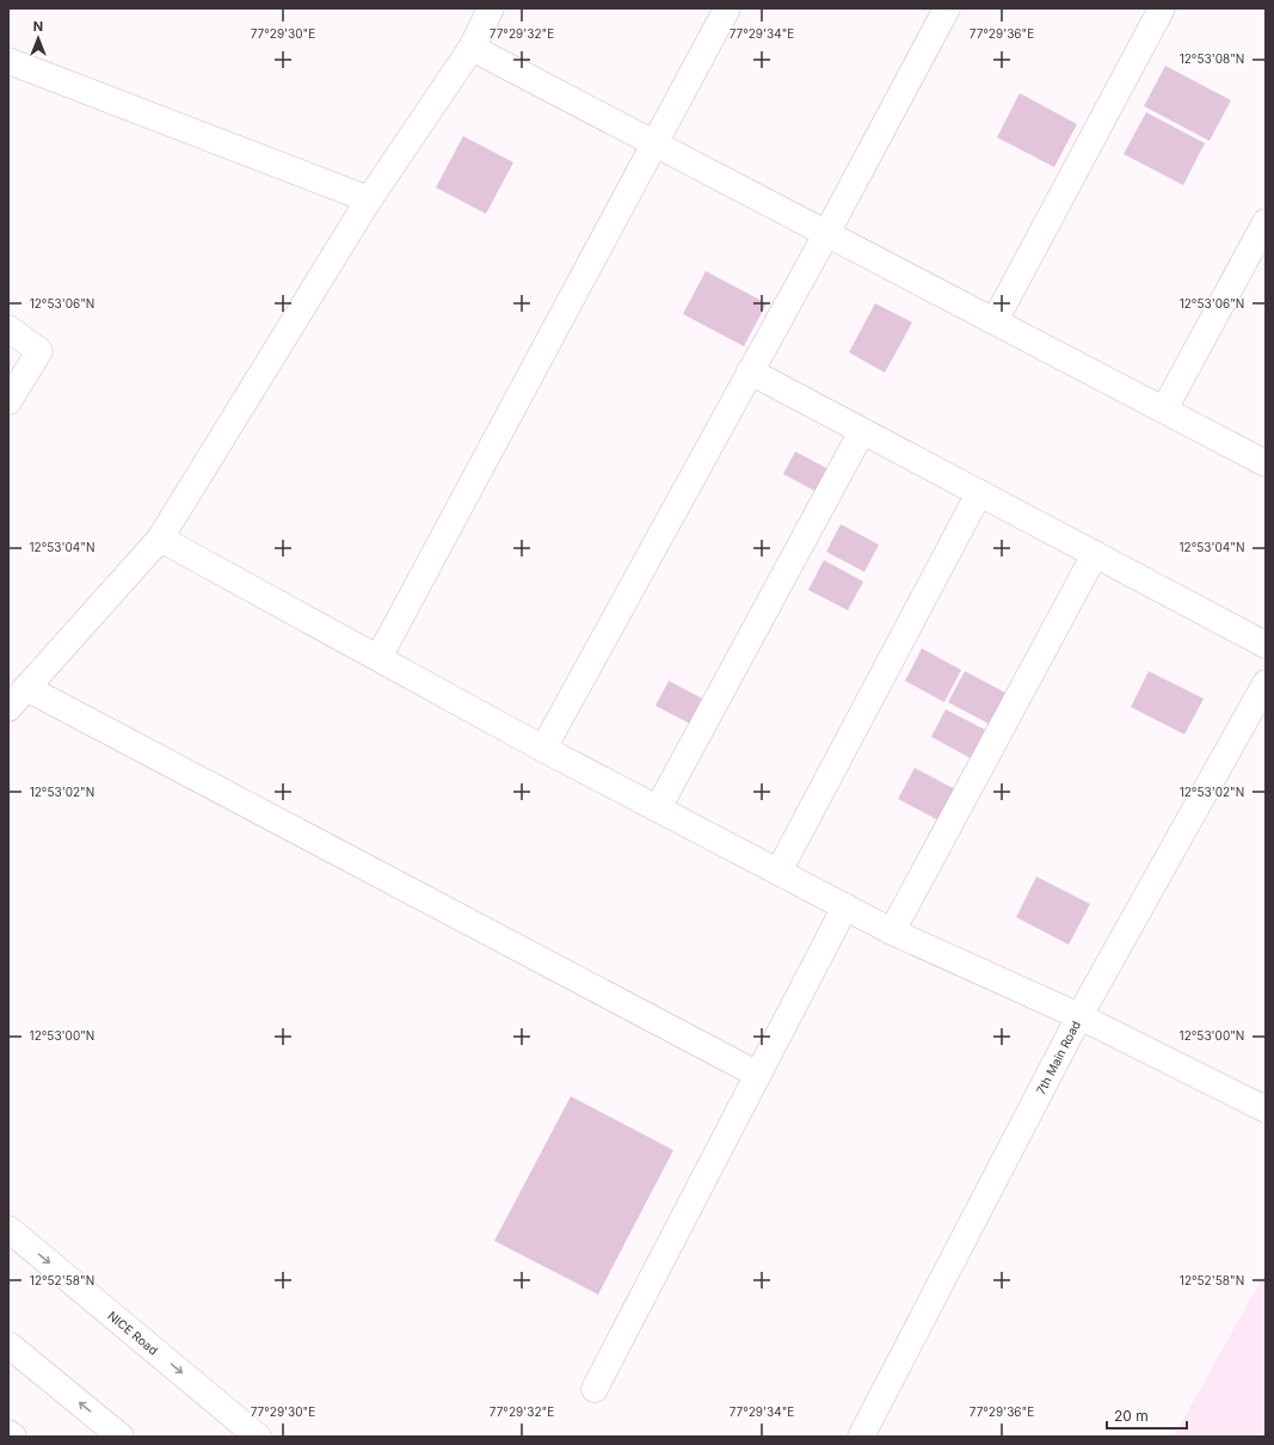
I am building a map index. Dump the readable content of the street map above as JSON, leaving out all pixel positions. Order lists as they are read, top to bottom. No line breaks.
{"streets":{"main road":["7th Main Road","NICE Road"]},"scale_bar":"20 m","north":"top","coordinates":["77°29'30\"E","77°29'32\"E","77°29'34\"E","77°29'36\"E","12°53'08\"N","12°53'06\"N","12°53'04\"N","12°53'02\"N","12°53'00\"N","12°52'58\"N"]}
